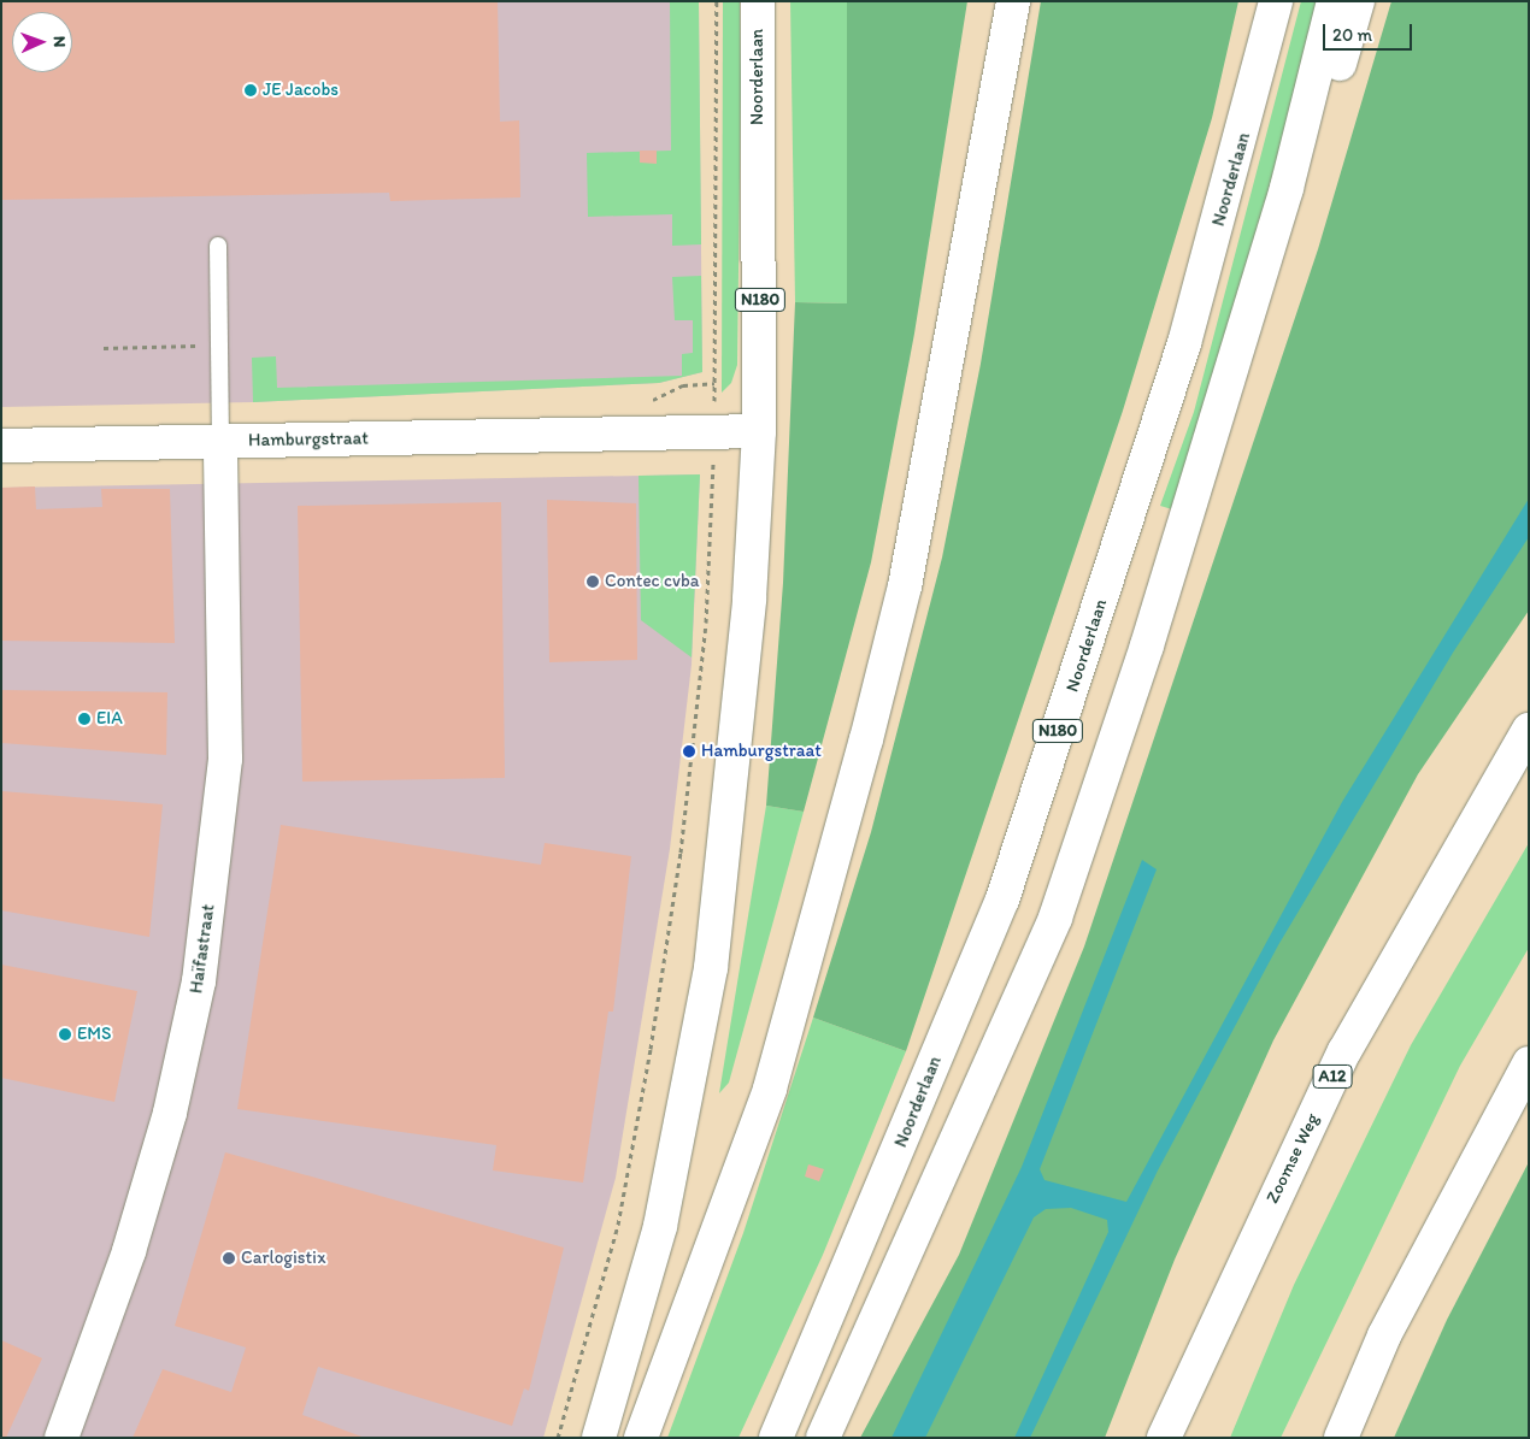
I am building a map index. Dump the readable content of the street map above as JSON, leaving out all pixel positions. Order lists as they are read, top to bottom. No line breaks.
{"streets":{"main road":["Noorderlaan","N180","Hamburgstraat","Haïfastraat","A12","Zoomse Weg"]},"crossings":[["Noorderlaan","Hamburgstraat"],["Hamburgstraat","Haïfastraat"]],"places":["JE Jacobs","Contec cvba","EIA","Hamburgstraat","EMS","Carlogistix"],"scale_bar":"20 m","north":"right"}
